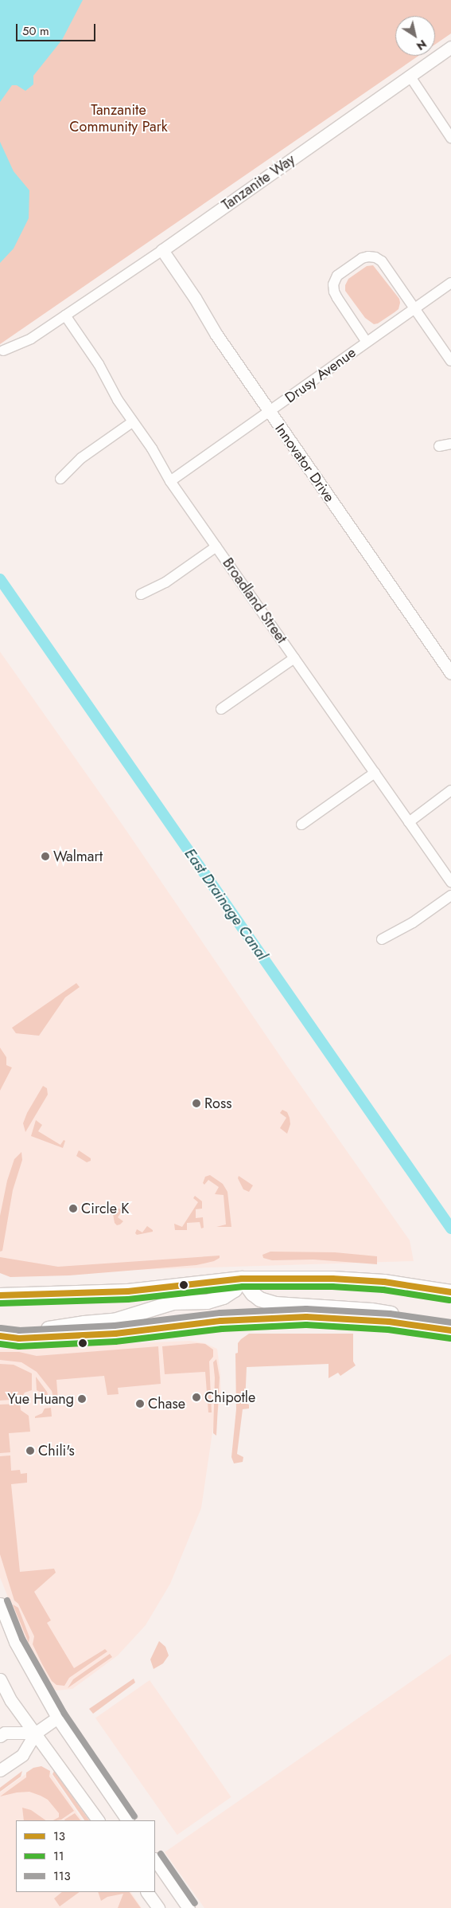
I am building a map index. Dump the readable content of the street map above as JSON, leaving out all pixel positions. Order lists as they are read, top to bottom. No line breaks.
{"streets":{"street":["Tanzanite Way","Drusy Avenue","Innovator Drive","Broadland Street"]},"crossings":[["Tanzanite Way","Innovator Drive"],["Tanzanite Way","Broadland Street"],["Drusy Avenue","Innovator Drive"],["Drusy Avenue","Broadland Street"]],"water":["East Drainage Canal"],"parks":["Tanzanite Community Park"],"places":["Walmart","Ross","Circle K","Chipotle","Yue Huang","Chase","Chili's"],"lines":["transit line 13","transit line 11","transit line 113"],"legend":["13","11","113"],"scale_bar":"50 m","north":"bottom right"}
